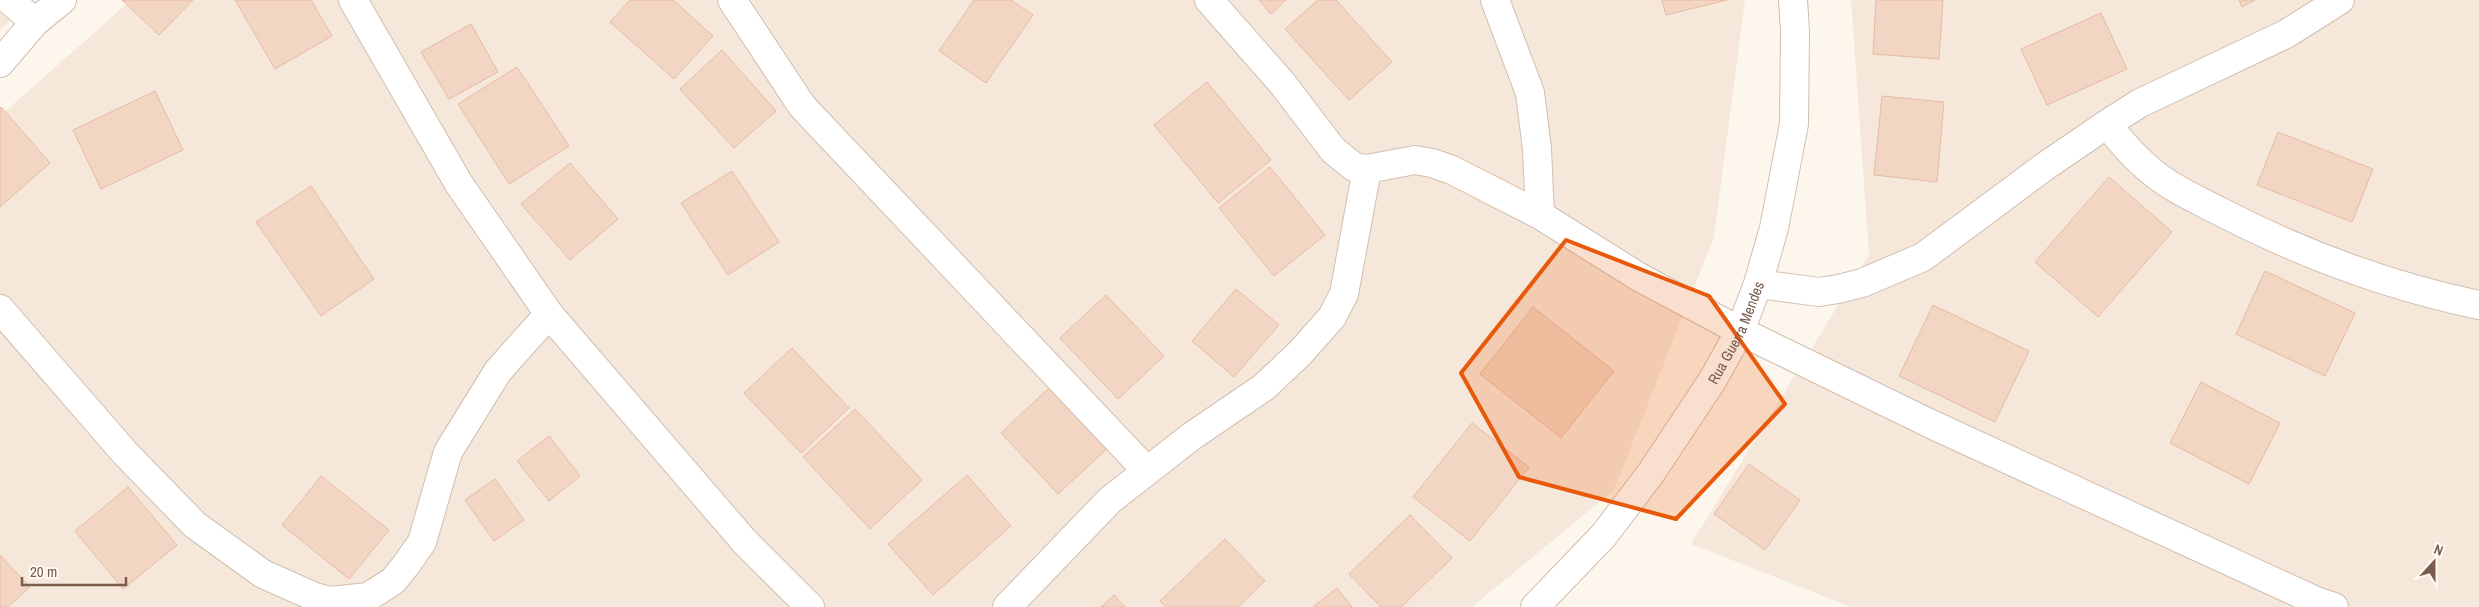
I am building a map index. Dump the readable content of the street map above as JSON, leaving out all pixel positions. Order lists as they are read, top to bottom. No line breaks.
{"streets":{"street":["Rua Guerra Mendes"]},"scale_bar":"20 m","north":"top"}
